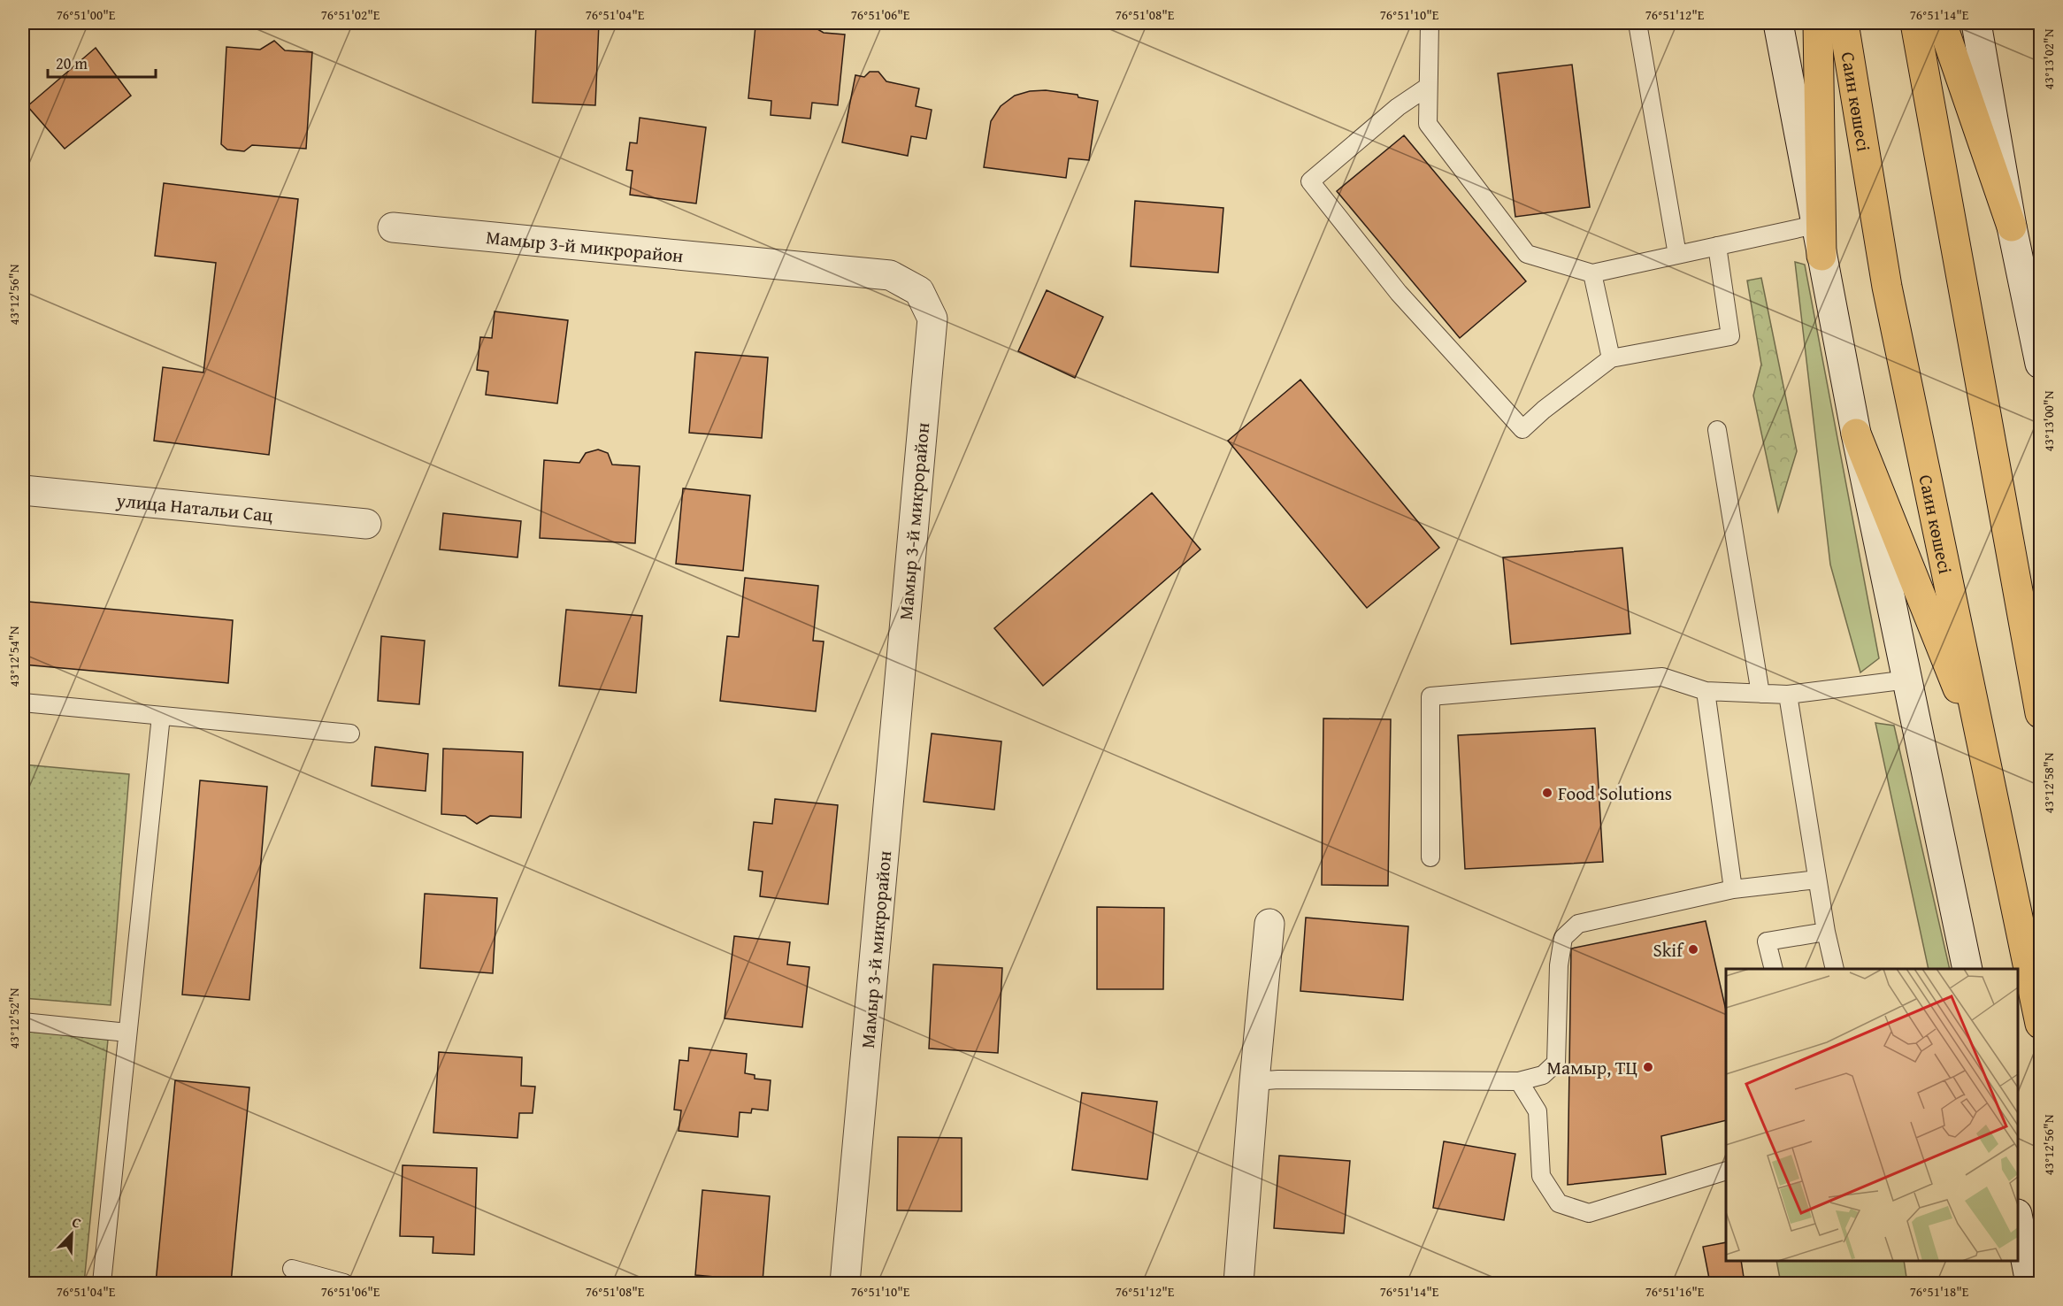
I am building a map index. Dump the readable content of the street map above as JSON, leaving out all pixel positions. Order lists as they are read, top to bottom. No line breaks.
{"streets":{"main road":["Саин көшесі"],"street":["Мамыр 3-й микрорайон","улица Натальи Сац"]},"places":["Food Solutions","Skif","Мамыр, ТЦ"],"scale_bar":"20 m","north":"top right","coordinates":["76°51'00\"E","76°51'02\"E","76°51'04\"E","76°51'06\"E","76°51'08\"E","76°51'10\"E","76°51'12\"E","76°51'14\"E","43°13'02\"N","43°12'56\"N","43°13'00\"N","43°12'54\"N","43°12'58\"N","43°12'52\"N","76°51'16\"E","76°51'18\"E"]}
